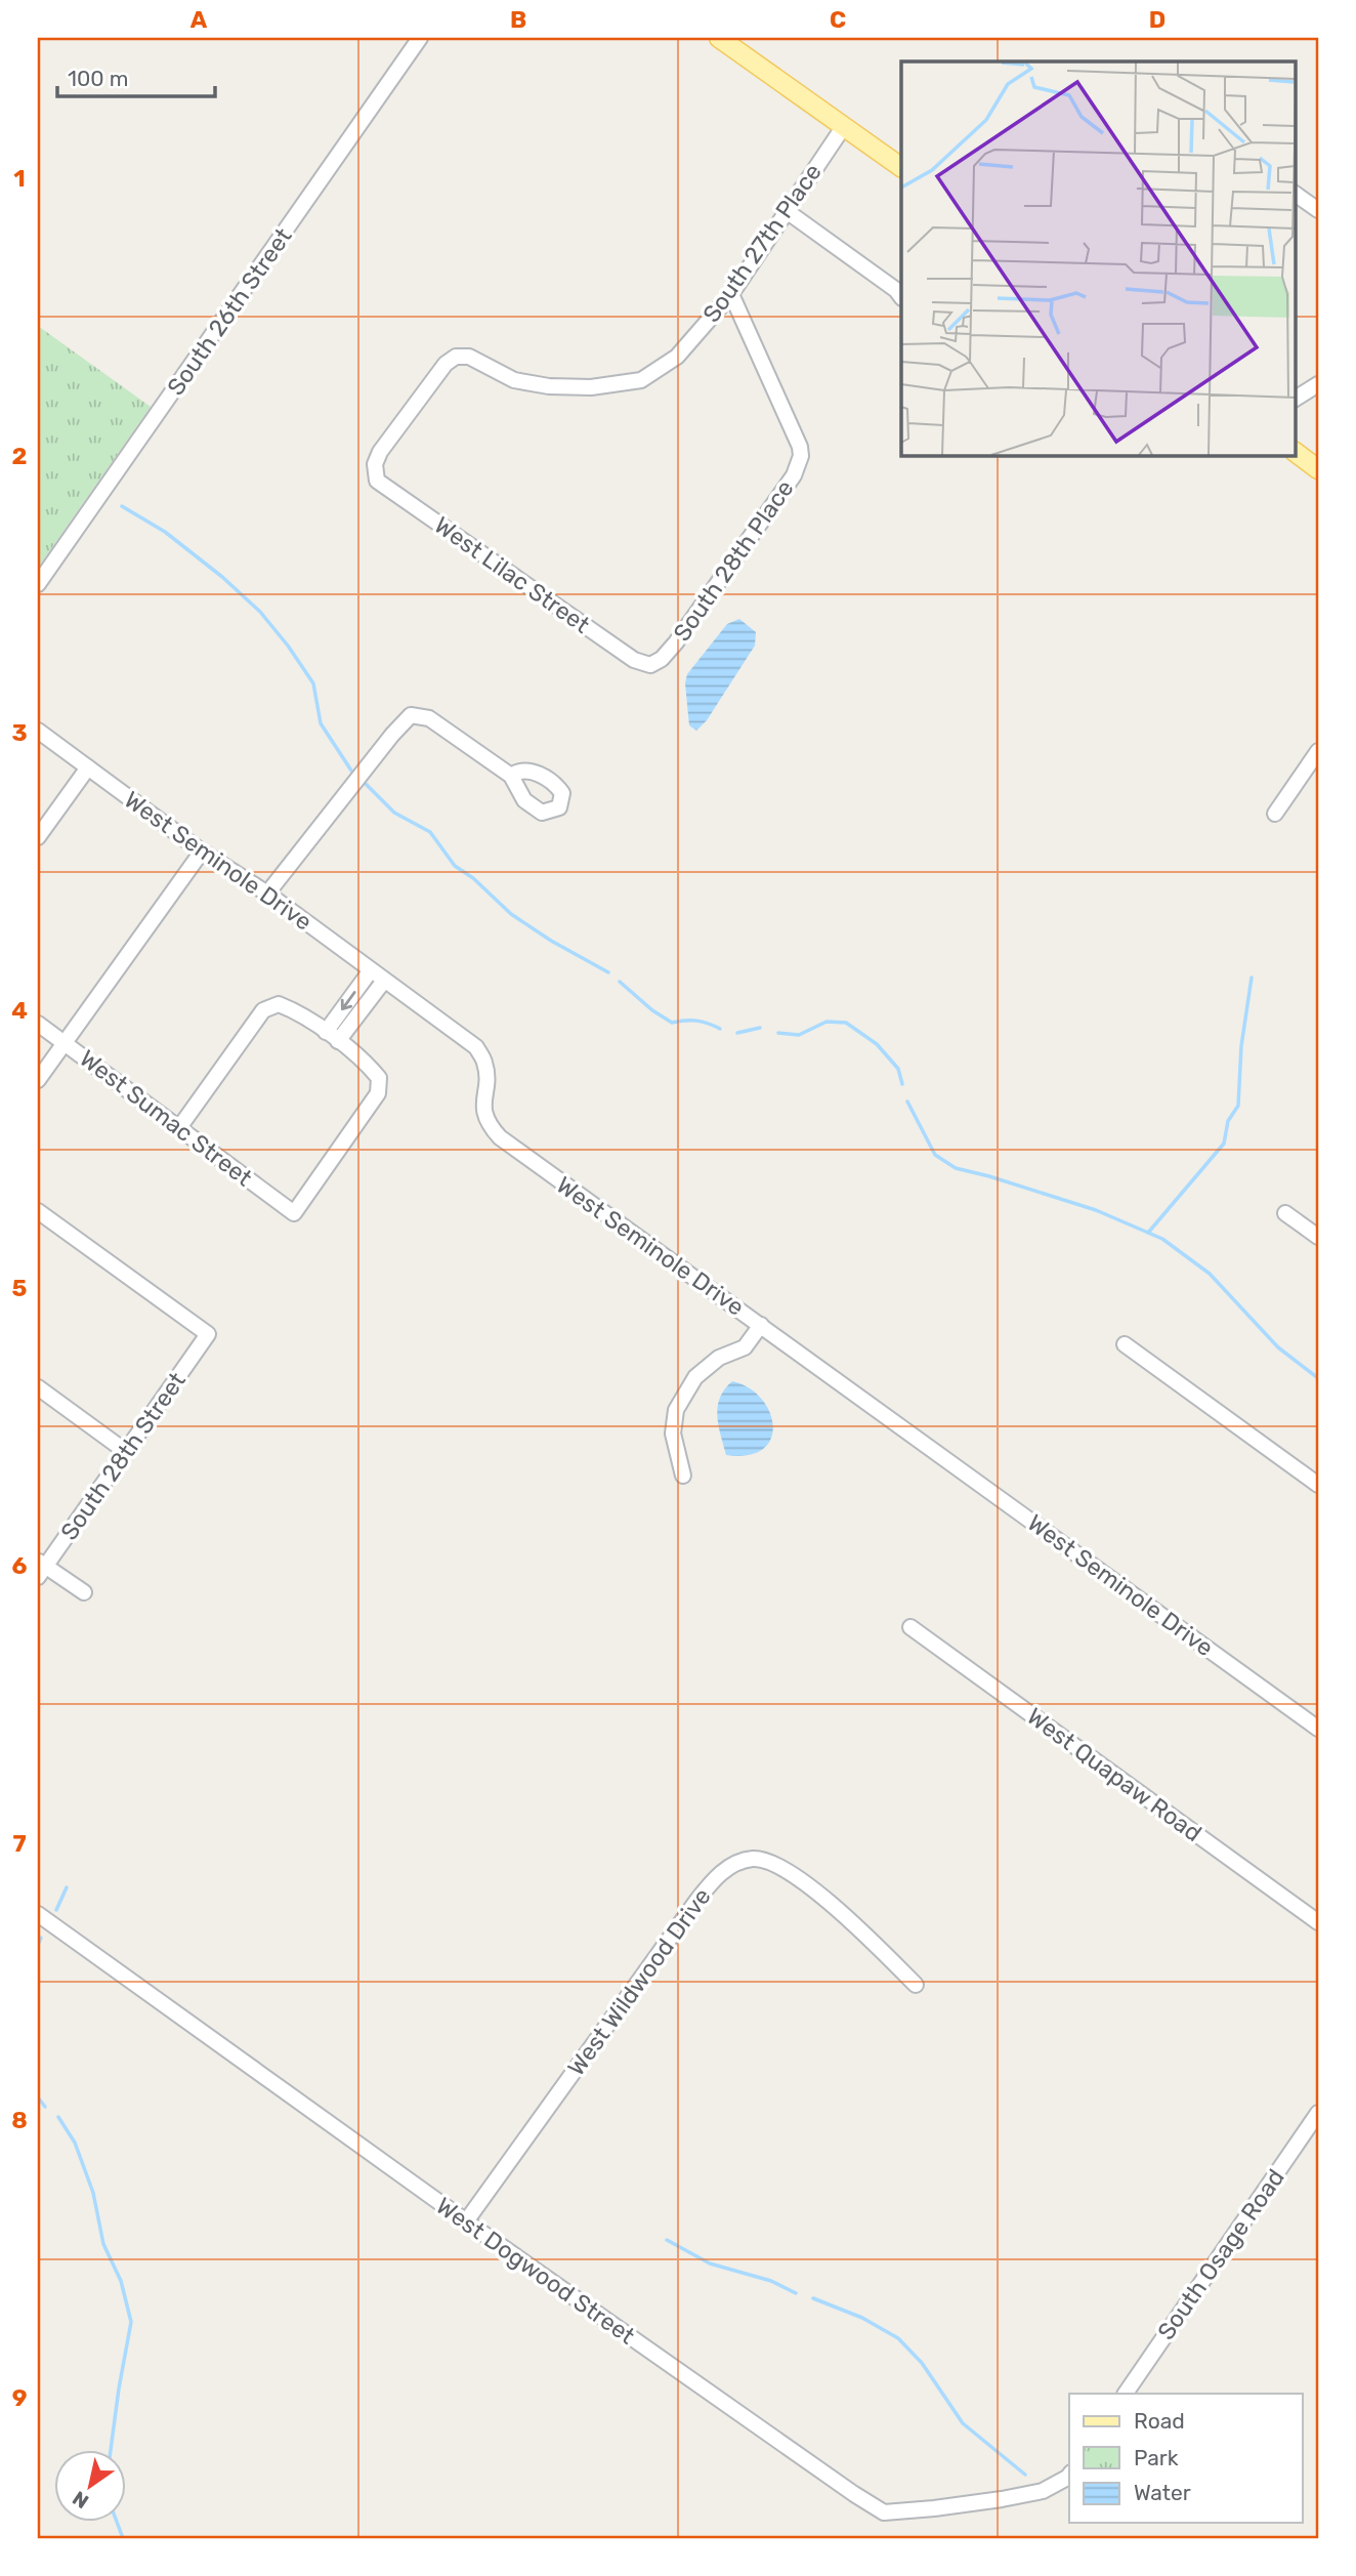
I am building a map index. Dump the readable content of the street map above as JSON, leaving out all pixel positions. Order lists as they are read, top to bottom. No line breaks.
{"streets":{"street":["South 27th Place","South 26th Street","South 28th Place","West Lilac Street","West Seminole Drive","West Sumac Street","South 28th Street","West Quapaw Road","West Wildwood Drive","South Osage Road","West Dogwood Street"]},"crossings":[["South 27th Place","South 28th Place"],["South 27th Place","West Lilac Street"],["South 28th Place","West Lilac Street"],["West Wildwood Drive","West Dogwood Street"]],"legend":["Road","Park","Water"],"scale_bar":"100 m","north":"bottom left","grid":{"columns":["A","B","C","D"],"rows":["1","2","3","4","5","6","7","8","9"]}}
